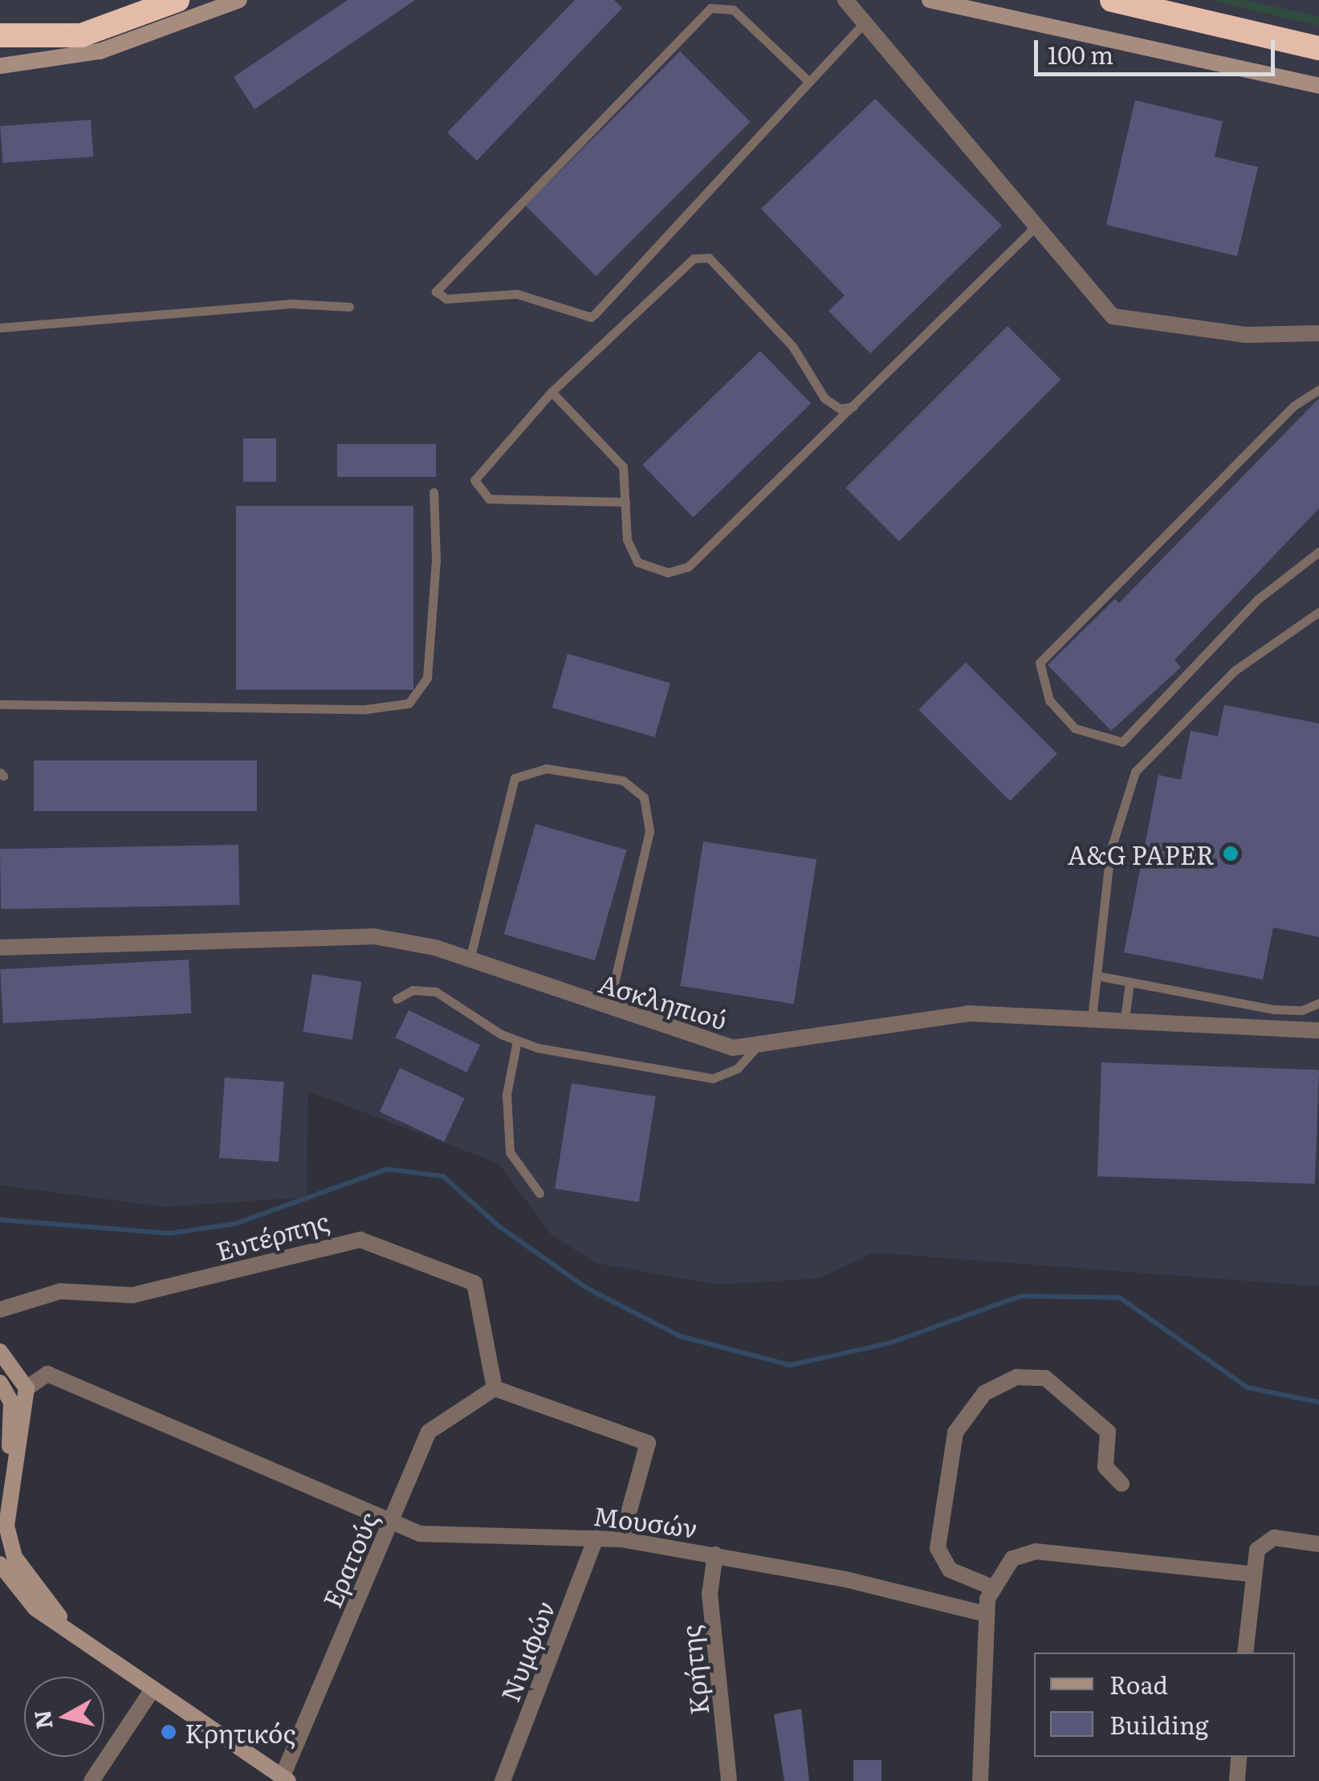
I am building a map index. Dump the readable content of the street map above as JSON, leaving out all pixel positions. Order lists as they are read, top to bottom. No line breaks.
{"streets":{"street":["Ασκληπιού","Ευτέρπης","Μουσών","Ερατούς","Νυμφών","Κρήτης"]},"crossings":[["Ευτέρπης","Ερατούς"],["Μουσών","Ερατούς"],["Μουσών","Νυμφών"],["Μουσών","Κρήτης"]],"places":["A&G PAPER","Κρητικός"],"legend":["Road","Building"],"scale_bar":"100 m","north":"left"}
